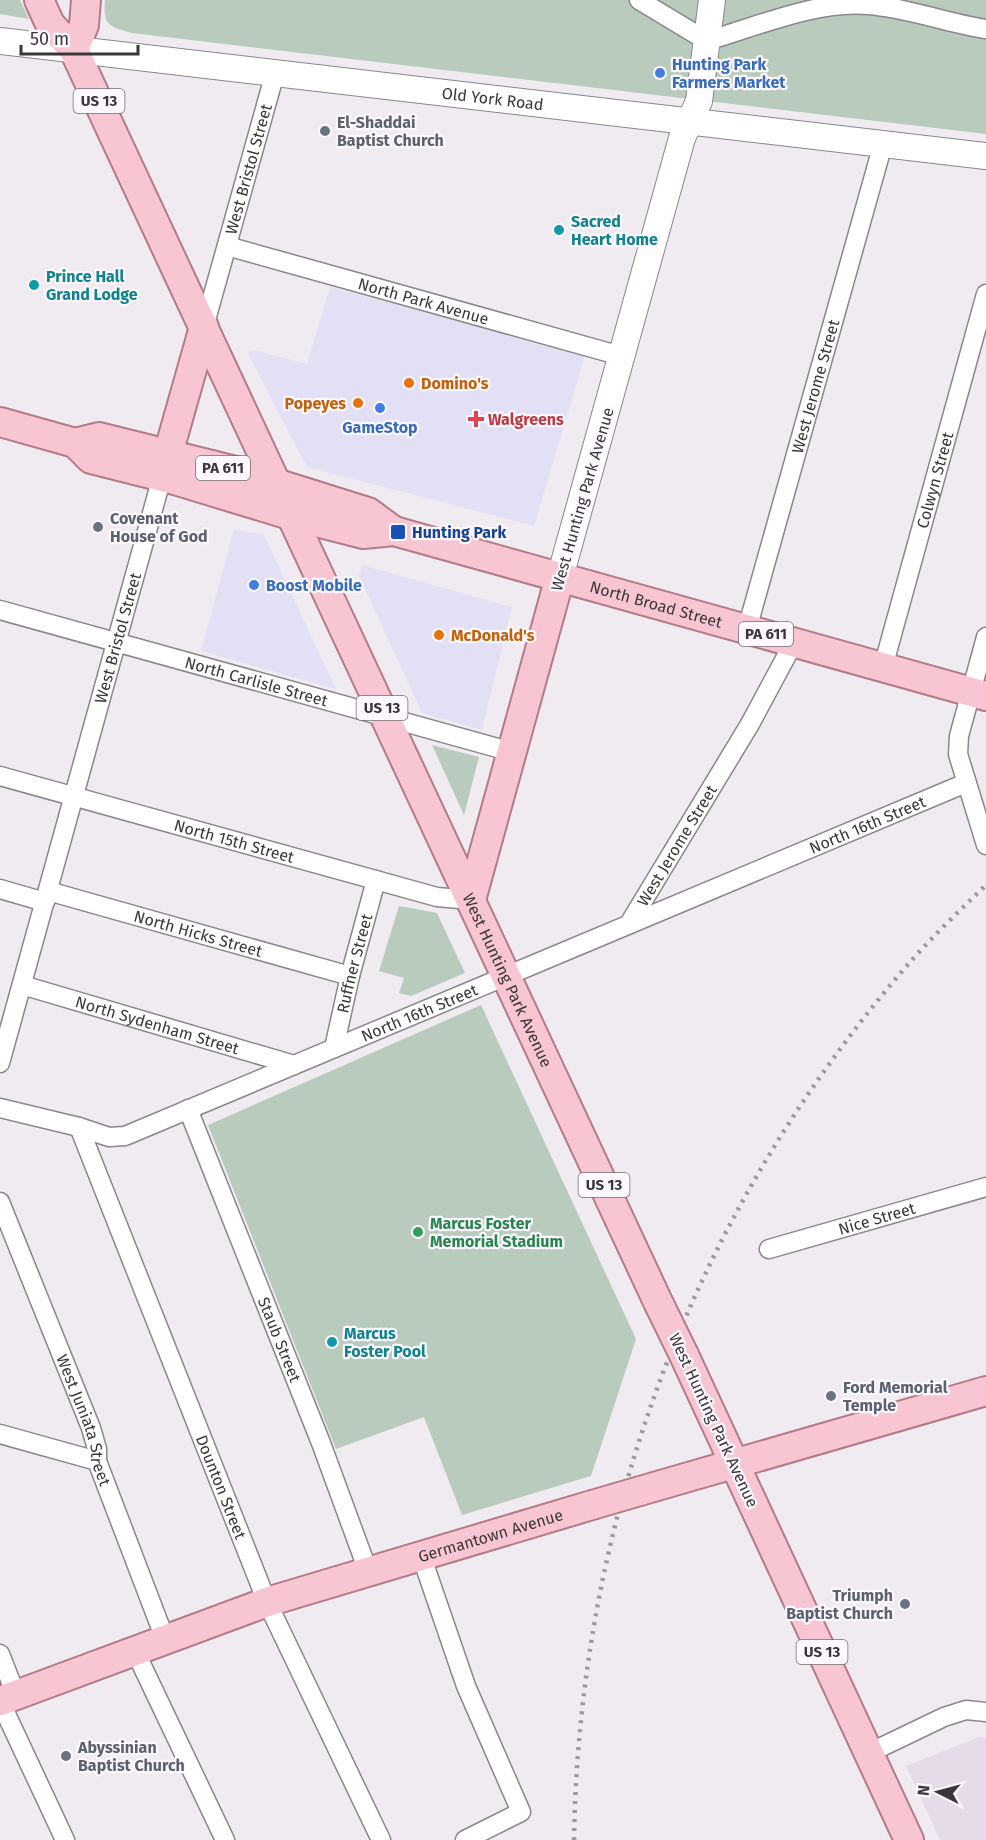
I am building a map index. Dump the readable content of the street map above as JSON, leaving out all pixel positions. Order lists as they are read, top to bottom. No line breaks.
{"streets":{"main road":["US 13","West Bristol Street","PA 611","West Hunting Park Avenue","North Broad Street","Germantown Avenue"],"street":["Old York Road","North Park Avenue","West Jerome Street","Colwyn Street","North Carlisle Street","North 16th Street","North 15th Street","North Hicks Street","Ruffner Street","North Sydenham Street","Nice Street","Staub Street","West Juniata Street","Dounton Street"]},"crossings":[["Old York Road","US 13"],["Old York Road","West Bristol Street"],["Old York Road","West Jerome Street"],["Old York Road","West Hunting Park Avenue"],["US 13","West Bristol Street"],["US 13","West Hunting Park Avenue"],["US 13","North Broad Street"],["US 13","North Carlisle Street"],["US 13","North 15th Street"],["West Bristol Street","North Park Avenue"],["West Bristol Street","North Broad Street"],["West Bristol Street","North Carlisle Street"],["West Bristol Street","North 15th Street"],["West Bristol Street","North Hicks Street"],["West Bristol Street","North Sydenham Street"],["North Park Avenue","West Hunting Park Avenue"],["West Jerome Street","North Broad Street"],["West Jerome Street","North 16th Street"],["Colwyn Street","North Broad Street"],["West Hunting Park Avenue","North Broad Street"],["West Hunting Park Avenue","North Carlisle Street"],["West Hunting Park Avenue","North 16th Street"],["West Hunting Park Avenue","North 15th Street"],["West Hunting Park Avenue","Germantown Avenue"],["North 16th Street","Ruffner Street"],["North 16th Street","North Sydenham Street"],["North 16th Street","Staub Street"],["North 16th Street","Dounton Street"],["North 15th Street","Ruffner Street"],["North Hicks Street","Ruffner Street"],["Staub Street","Germantown Avenue"],["West Juniata Street","Germantown Avenue"],["Dounton Street","Germantown Avenue"]],"places":{"other":["Hunting Park Farmers Market","El-Shaddai Baptist Church","Sacred Heart Home","Prince Hall Grand Lodge","Domino's","Popeyes","GameStop","Covenant House of God","Boost Mobile","McDonald's","Marcus Foster Memorial Stadium","Marcus Foster Pool","Ford Memorial Temple","Triumph Baptist Church","Abyssinian Baptist Church"],"health":["Walgreens"],"transit":["Hunting Park"]},"scale_bar":"50 m","north":"left"}
